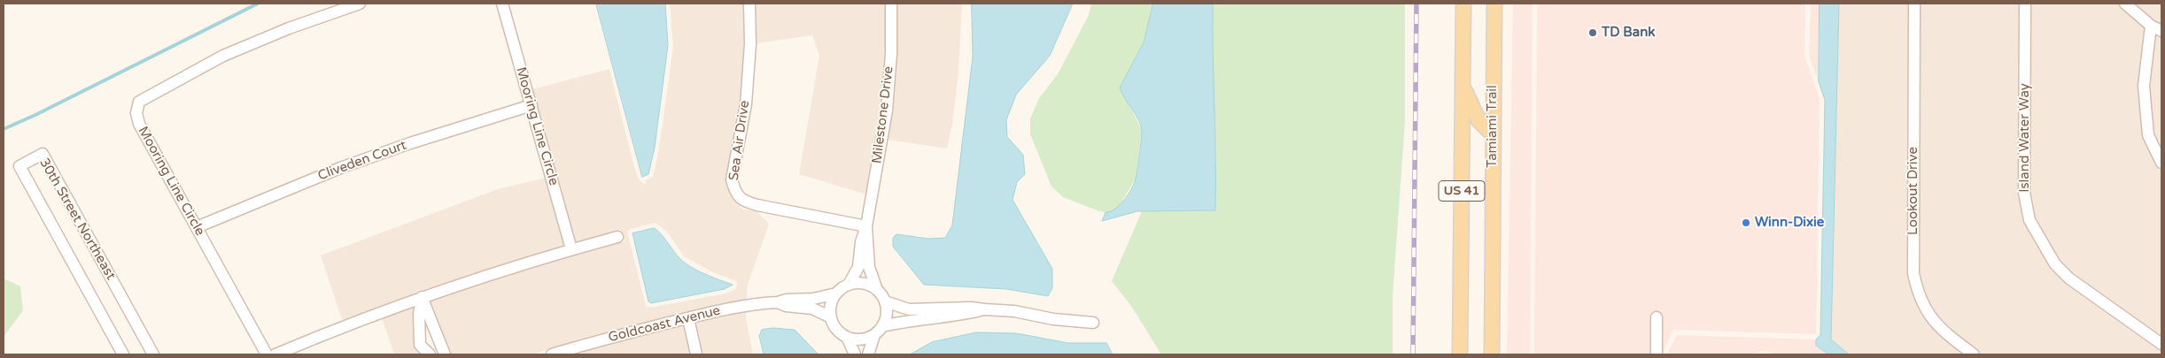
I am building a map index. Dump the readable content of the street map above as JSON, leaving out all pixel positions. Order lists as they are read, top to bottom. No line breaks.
{"streets":{"main road":["Tamiami Trail","US 41"],"street":["Milestone Drive","Mooring Line Circle","Island Water Way","Sea Air Drive","Cliveden Court","Lookout Drive","30th Street Northeast","Goldcoast Avenue"]},"crossings":[["Milestone Drive","Sea Air Drive"],["Milestone Drive","Goldcoast Avenue"],["Mooring Line Circle","Cliveden Court"]],"places":["TD Bank","Winn-Dixie"]}
